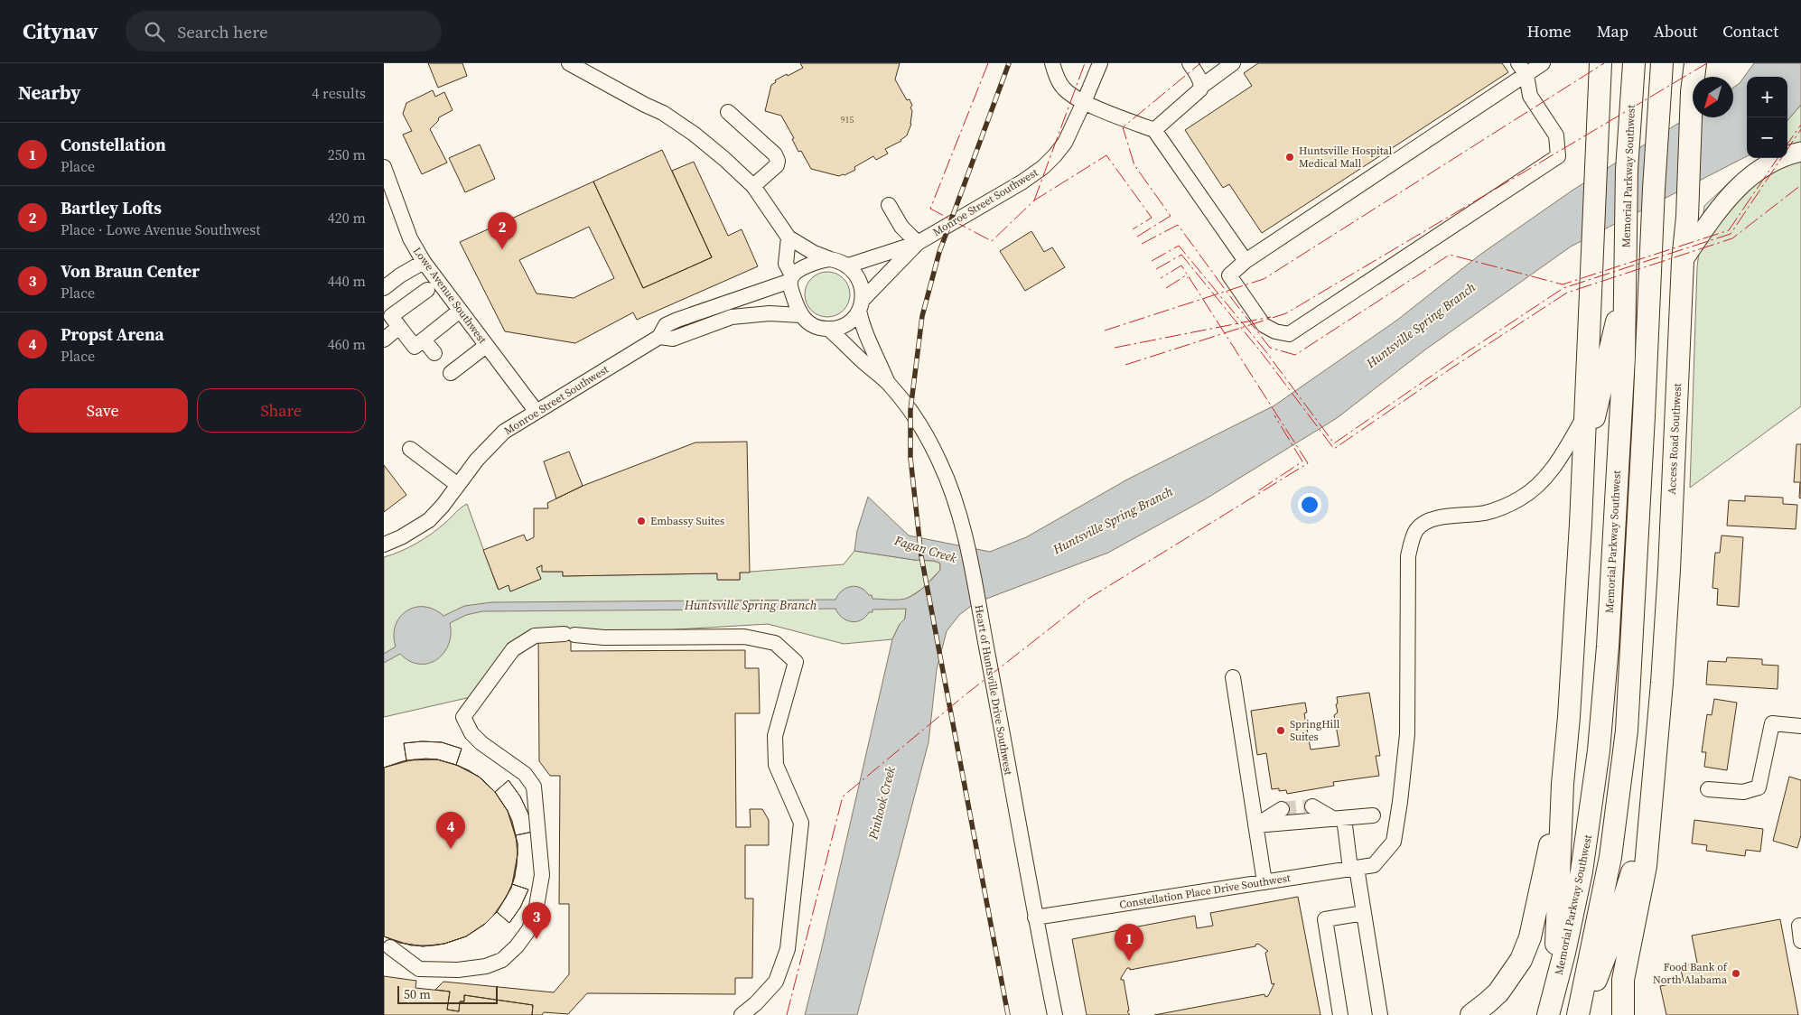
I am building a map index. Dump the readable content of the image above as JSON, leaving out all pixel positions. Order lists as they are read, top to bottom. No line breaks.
{"streets":{"highway":["Memorial Parkway Southwest","Access Road Southwest"],"street":["Monroe Street Southwest","Lowe Avenue Southwest","Heart of Huntsville Drive Southwest","Constellation Place Drive Southwest"]},"crossings":[["Monroe Street Southwest","Lowe Avenue Southwest"],["Monroe Street Southwest","Heart of Huntsville Drive Southwest"],["Heart of Huntsville Drive Southwest","Constellation Place Drive Southwest"]],"water":["Huntsville Spring Branch","Fagan Creek","Pinhook Creek"],"places":["Huntsville Hospital Medical Mall","Embassy Suites","SpringHill Suites","Food Bank of North Alabama"],"house_numbers":["915"],"scale_bar":"50 m","north":"bottom left","page":{"header":"Citynav","search":"Search here","nav":["Home","Map","About","Contact"],"heading":["Nearby","4 results"],"map_buttons":["+","−"],"list":[{"mark":"1","name":"Constellation","note":"Place","value":"250 m"},{"mark":"2","name":"Bartley Lofts","note":"Place · Lowe Avenue Southwest","value":"420 m"},{"mark":"3","name":"Von Braun Center","note":"Place","value":"440 m"},{"mark":"4","name":"Propst Arena","note":"Place","value":"460 m"}],"pins":["2","4","3","1"],"buttons":["Save","Share"],"scale":"50 m"}}
